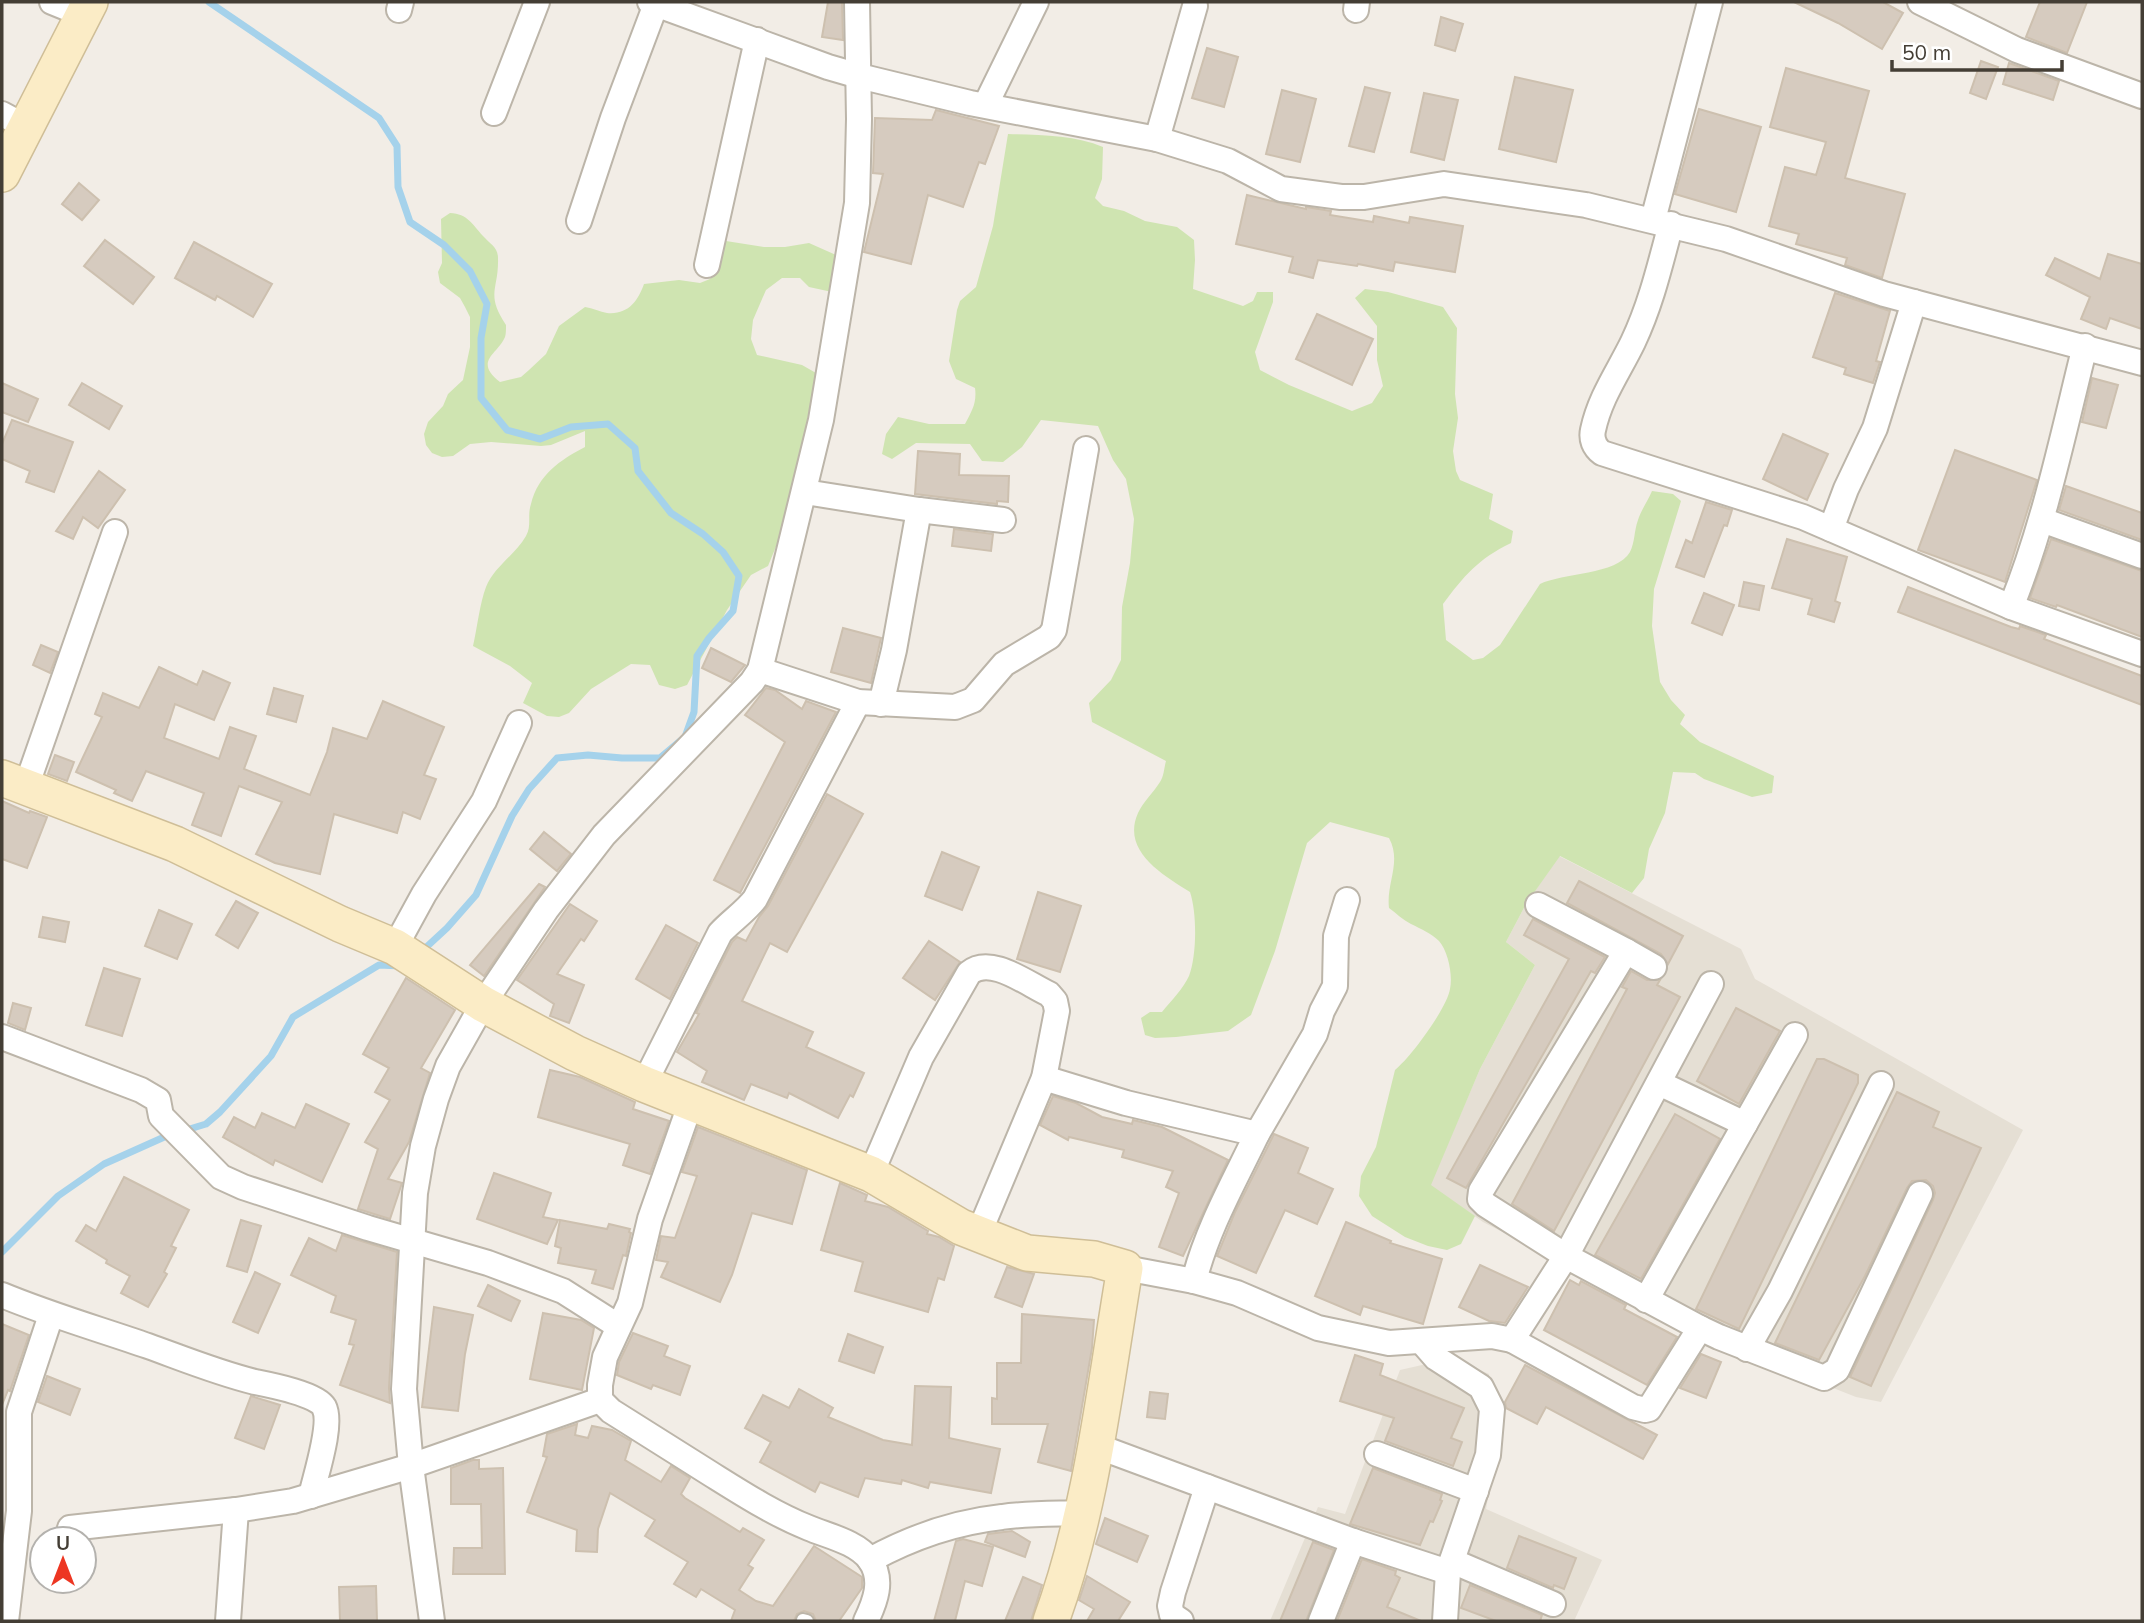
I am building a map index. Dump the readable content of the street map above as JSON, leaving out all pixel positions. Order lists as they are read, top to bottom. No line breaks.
{"scale_bar":"50 m","north":"top"}
